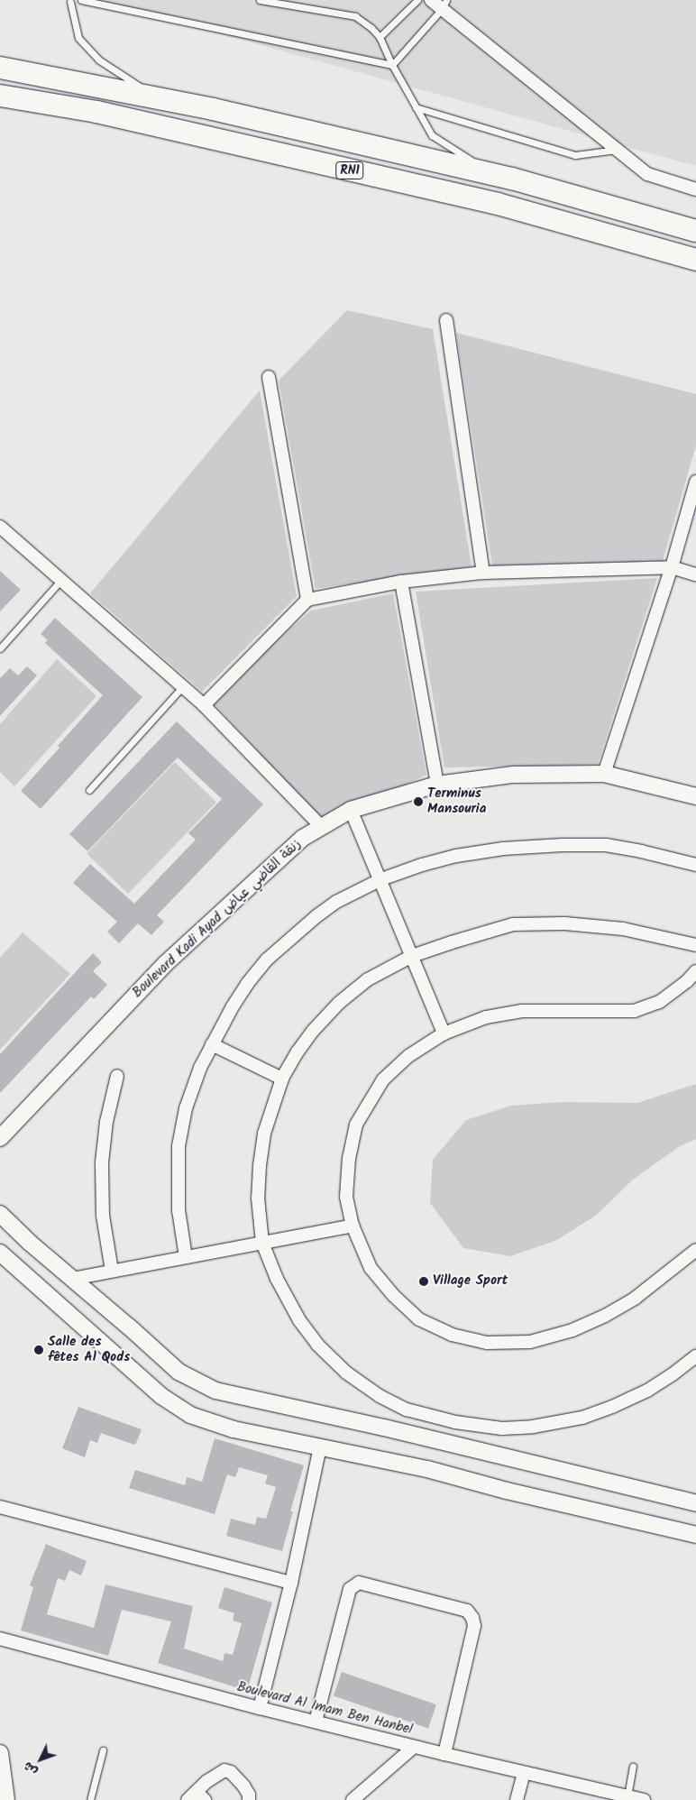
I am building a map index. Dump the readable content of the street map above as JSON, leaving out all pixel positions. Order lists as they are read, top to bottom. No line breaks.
{"streets":{"highway":["RN1"],"street":["Boulevard Kadi Ayad زنقة القاضي عياض","Boulevard Al Imam Ben Hanbel"]},"places":["Terminus Mansouria","Village Sport","Salle des fêtes Al Qods"],"north":"bottom left"}
